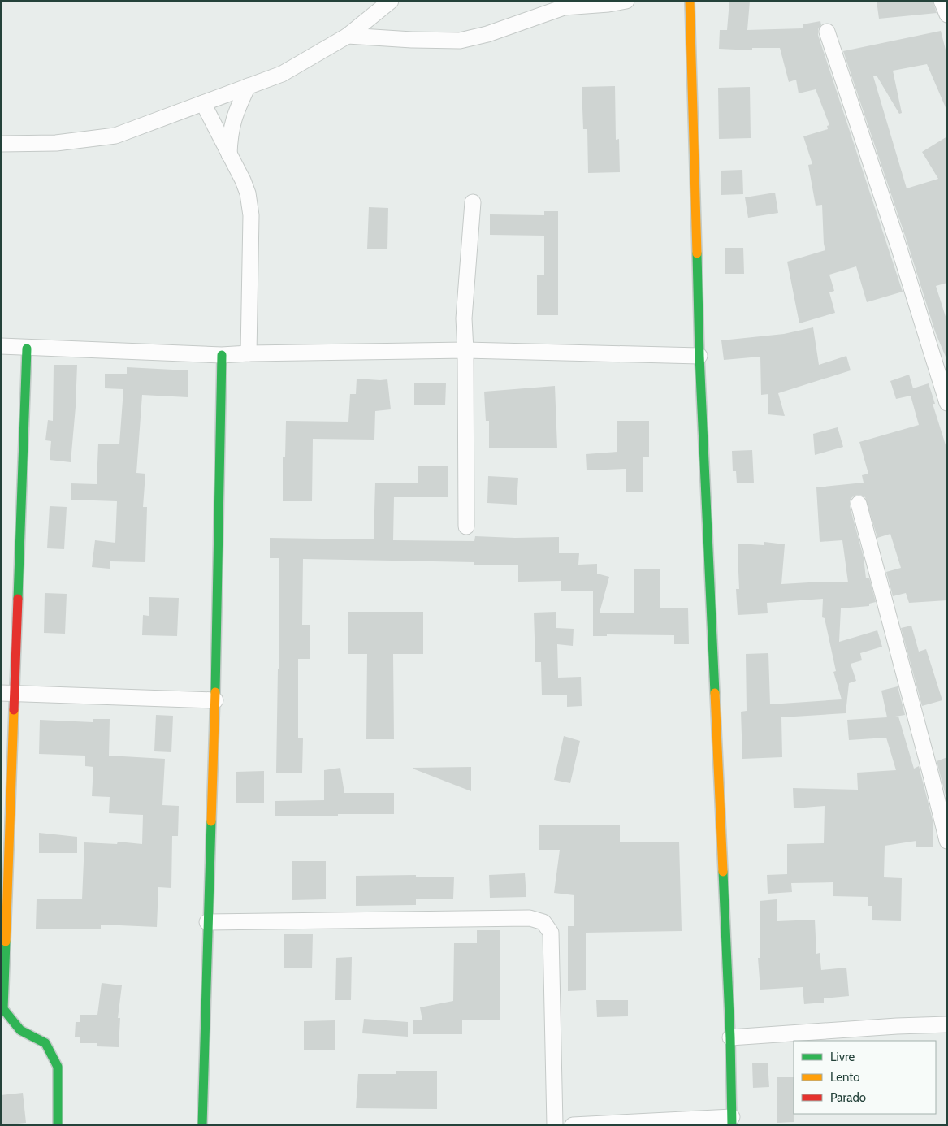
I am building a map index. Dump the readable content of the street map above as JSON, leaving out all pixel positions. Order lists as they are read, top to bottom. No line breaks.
{"legend":["Livre","Lento","Parado"]}
